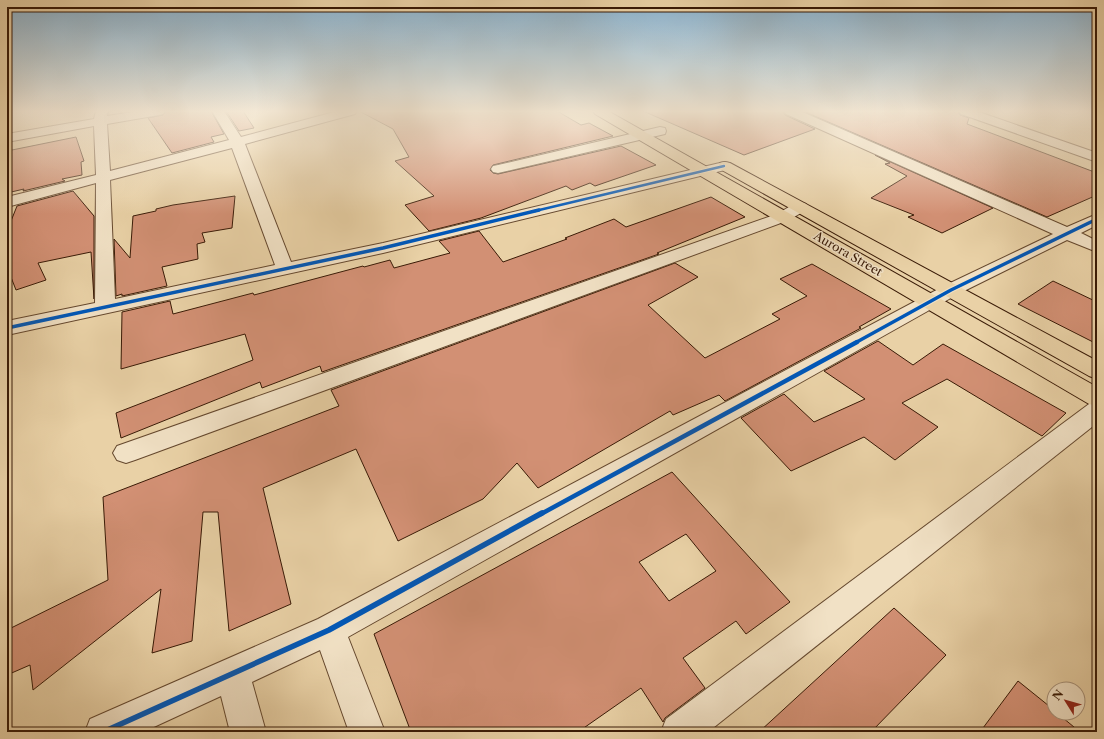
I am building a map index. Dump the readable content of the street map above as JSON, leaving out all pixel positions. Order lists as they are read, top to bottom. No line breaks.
{"streets":{"main road":["Aurora Street"]},"north":"top left"}
